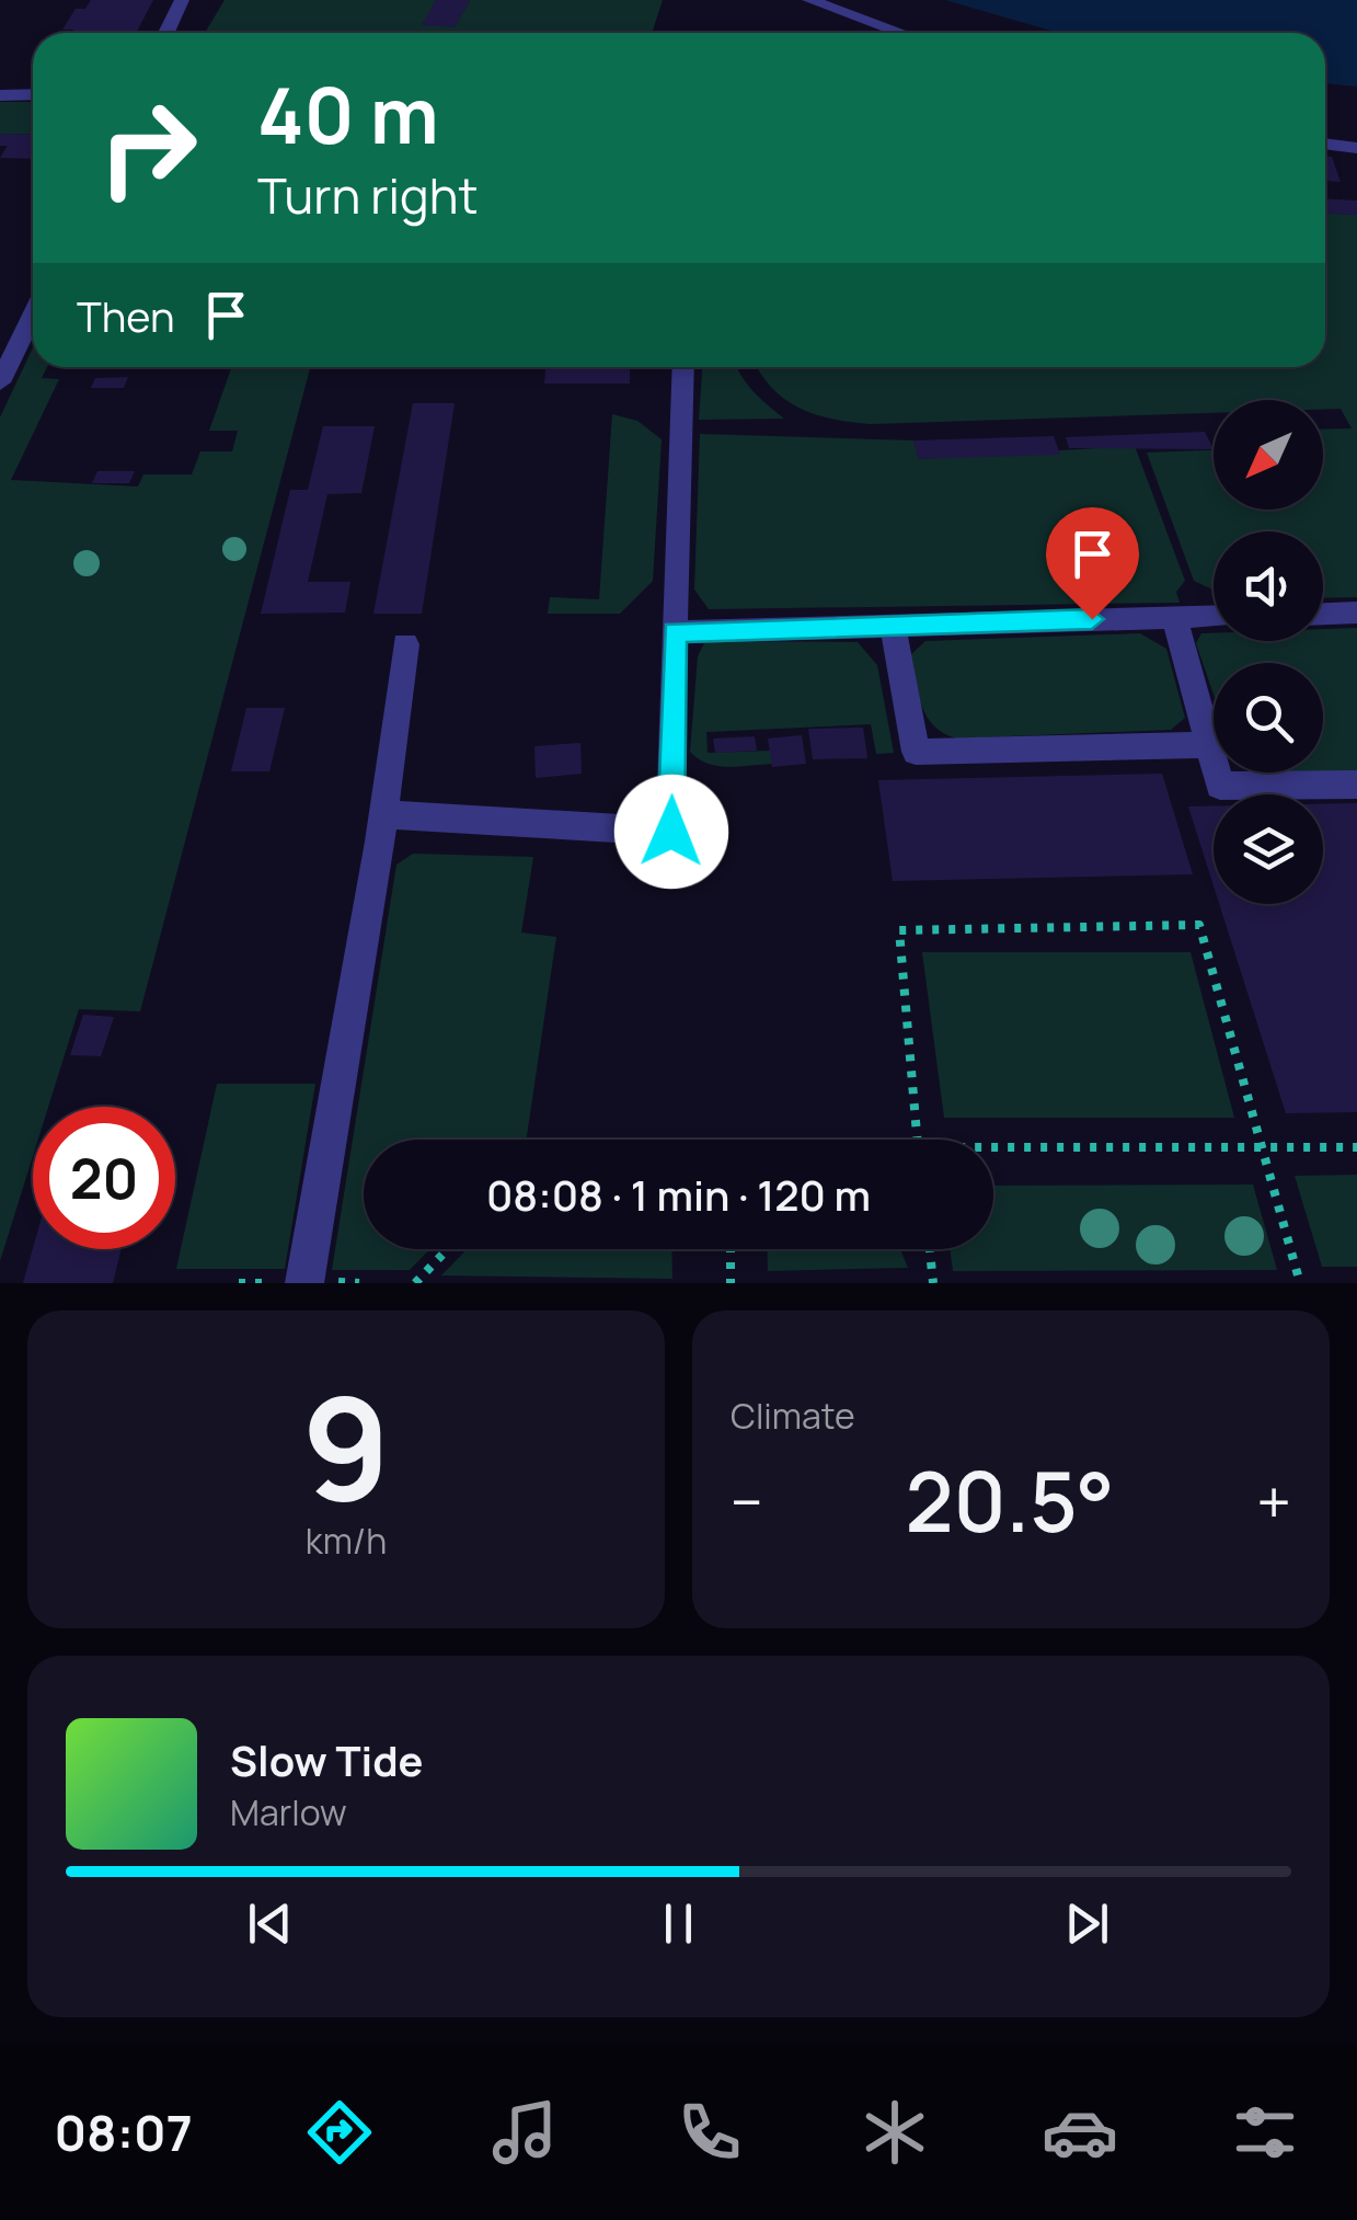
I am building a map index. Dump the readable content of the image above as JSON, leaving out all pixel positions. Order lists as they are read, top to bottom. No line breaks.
{"north":"bottom left","page":{"turn":["40 m","Turn right"],"then":"Then","limit":"20","trip":"08:08 · 1 min · 120 m","tile":[["9","km/h"],"Climate"],"heat":["−","20.5°","+"],"song":["Slow Tide","Marlow"],"tabs":"08:07"}}
